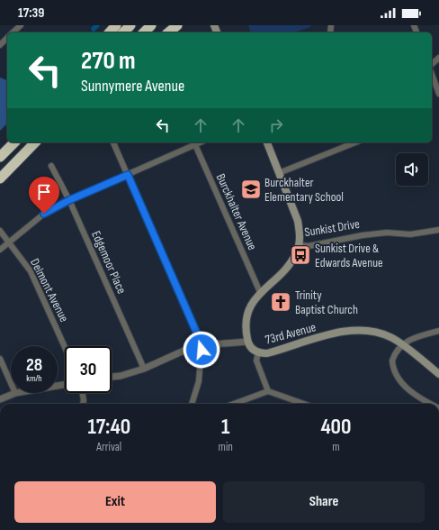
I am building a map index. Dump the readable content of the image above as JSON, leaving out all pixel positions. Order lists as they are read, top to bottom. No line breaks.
{"streets":{"main road":["Sunkist Drive","73rd Avenue"],"street":["Burckhalter Avenue","Edgemoor Place","Delmont Avenue"]},"crossings":[["Burckhalter Avenue","Sunkist Drive"],["Sunkist Drive","73rd Avenue"]],"places":{"school or university":["Burckhalter Elementary School"],"bus stop":["Sunkist Drive & Edwards Avenue"],"church":["Trinity Baptist Church"]},"page":{"status":"17:39","turn":["270 m","Sunnymere Avenue"],"speed":"28 km/h","limit":"30","eta":["17:40","Arrival","1","min","400","m"],"buttons":["Exit","Share"]}}
